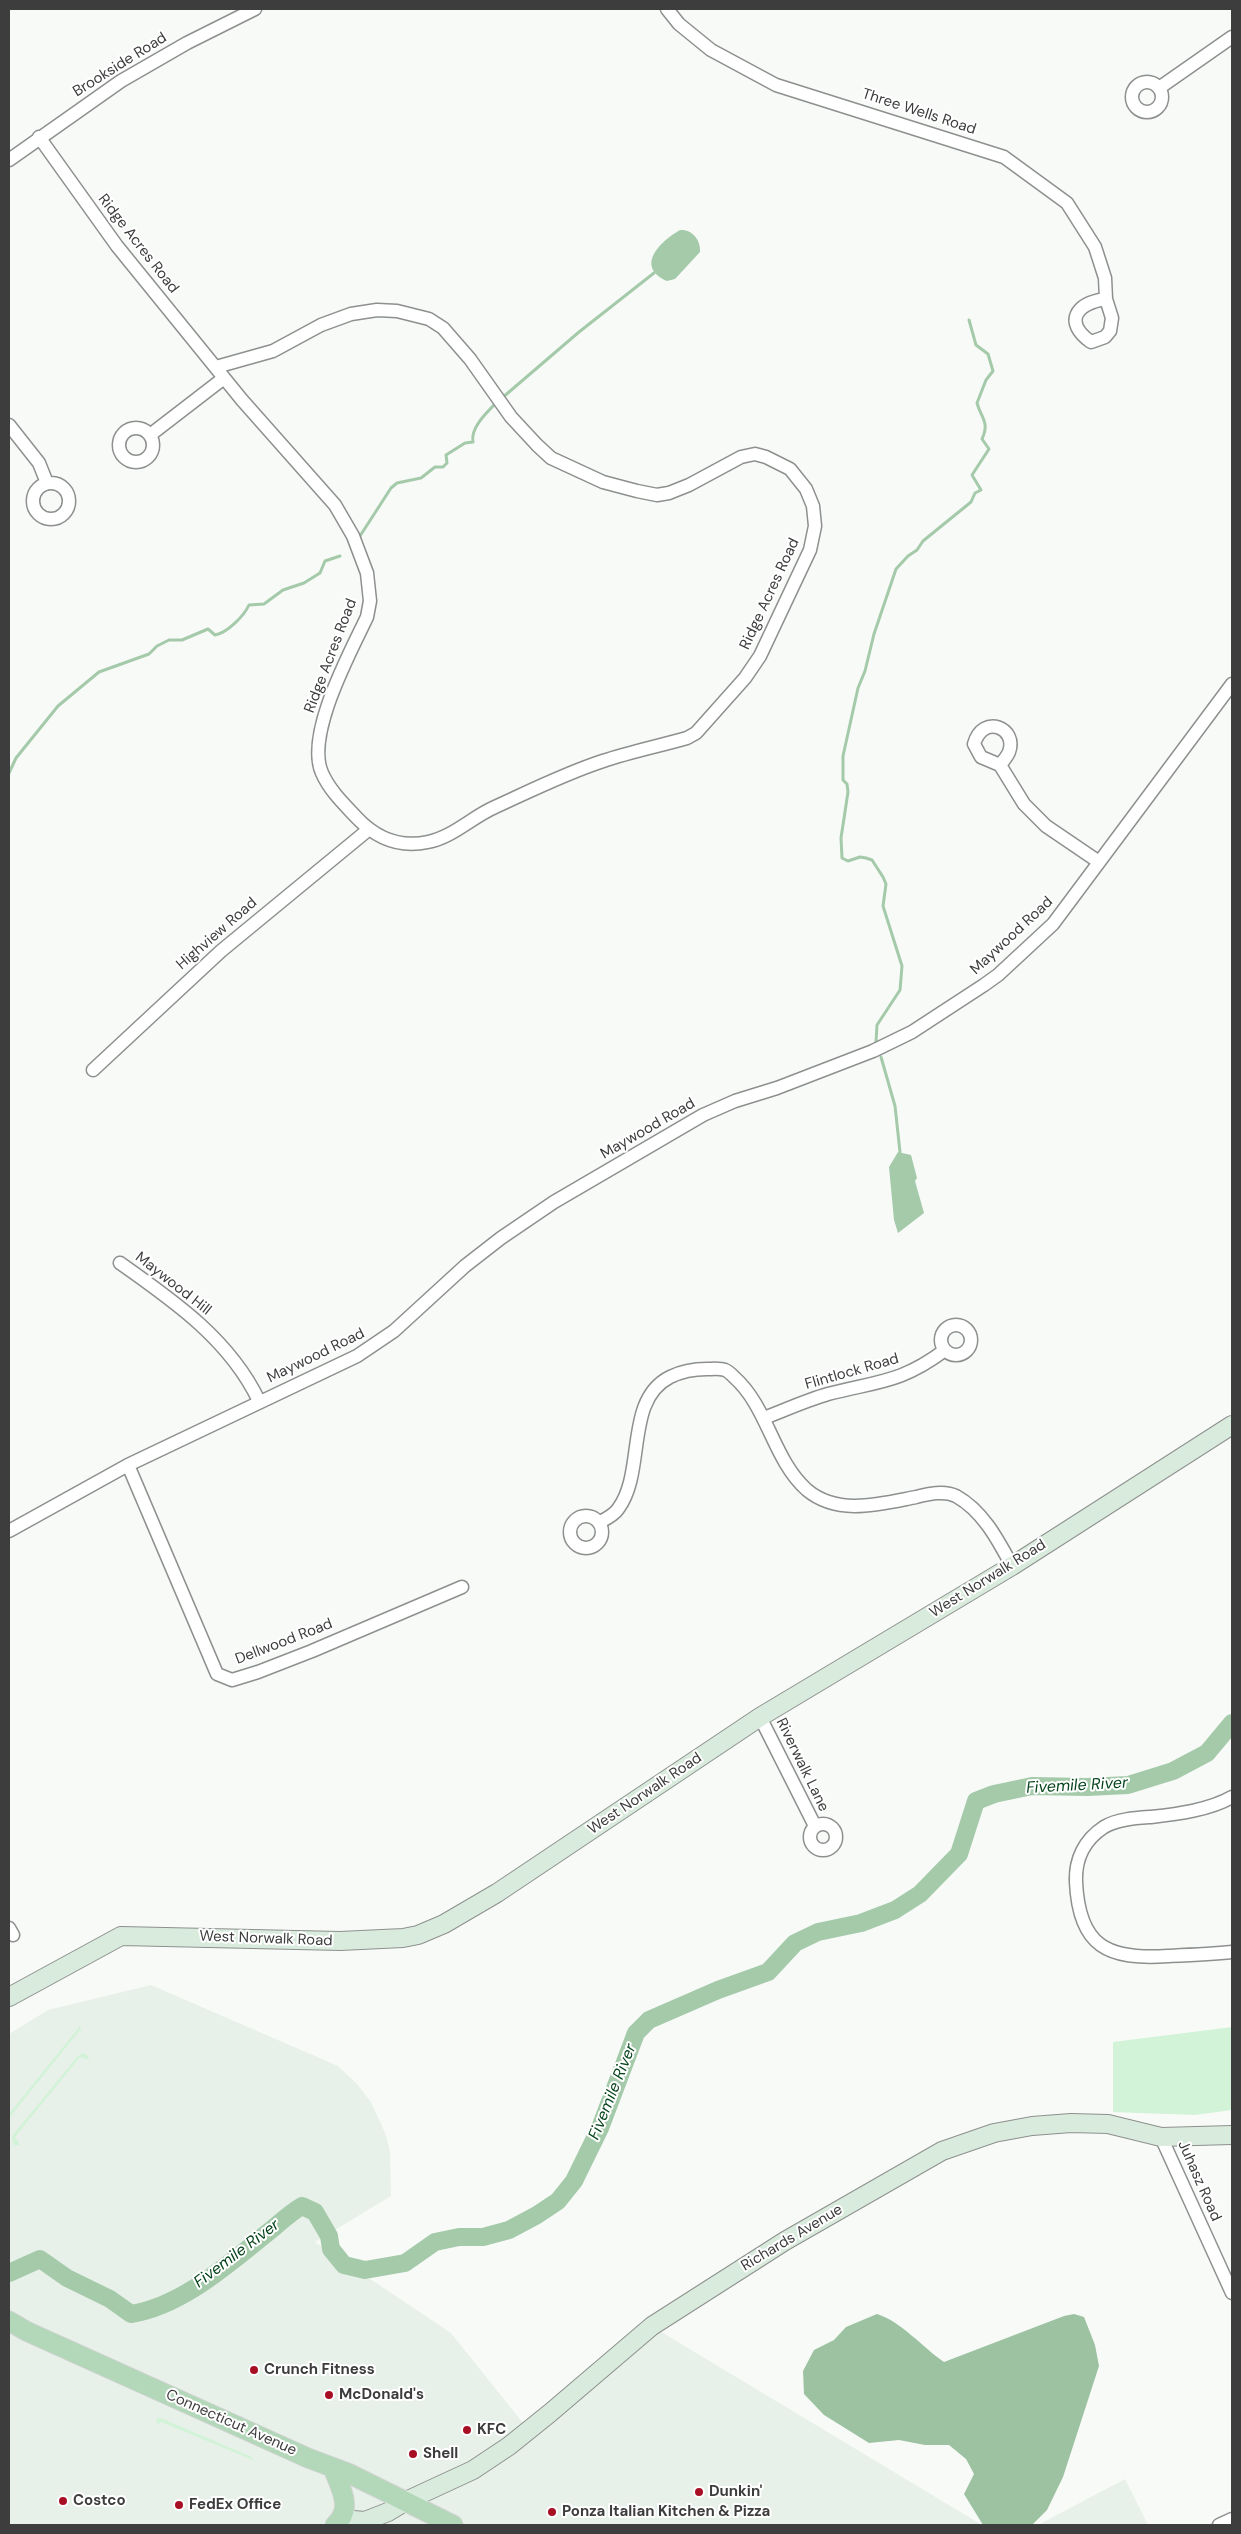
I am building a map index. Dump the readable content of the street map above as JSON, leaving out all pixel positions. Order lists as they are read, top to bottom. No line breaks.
{"streets":{"main road":["West Norwalk Road","Richards Avenue","Connecticut Avenue"],"street":["Brookside Road","Three Wells Road","Ridge Acres Road","Highview Road","Maywood Road","Maywood Hill","Flintlock Road","Dellwood Road","Riverwalk Lane","Juhasz Road"]},"crossings":[["Brookside Road","Ridge Acres Road"],["Ridge Acres Road","Highview Road"],["Maywood Road","Maywood Hill"],["Maywood Road","Dellwood Road"],["West Norwalk Road","Riverwalk Lane"],["Juhasz Road","Richards Avenue"],["Richards Avenue","Connecticut Avenue"]],"water":["Fivemile River"],"places":["Crunch Fitness","McDonald's","KFC","Shell","Dunkin'","Costco","FedEx Office","Ponza Italian Kitchen & Pizza"]}
